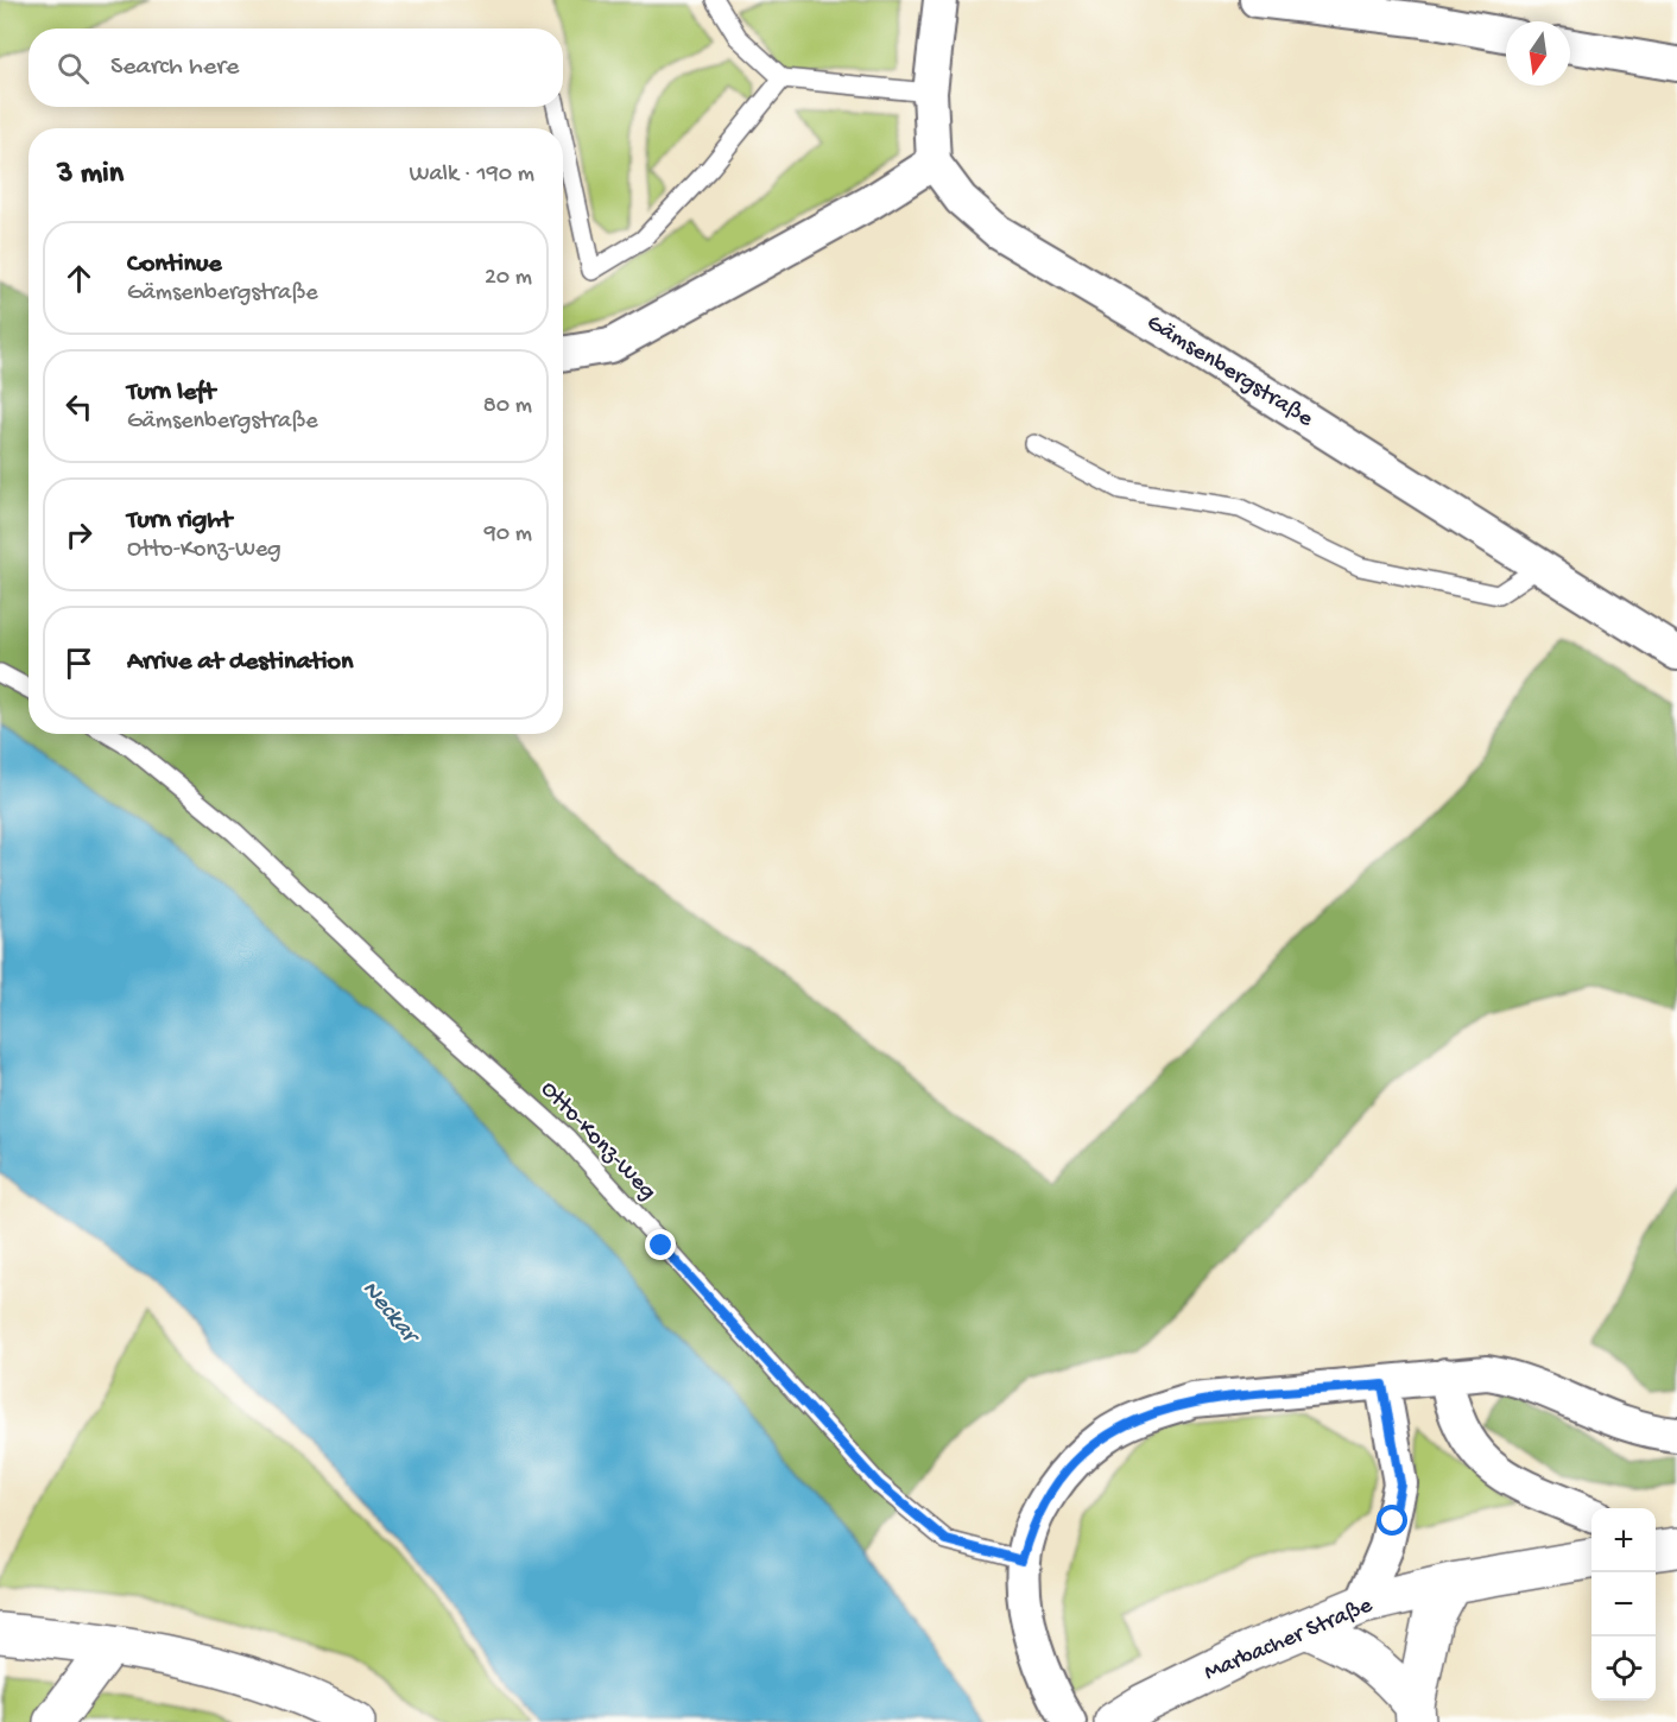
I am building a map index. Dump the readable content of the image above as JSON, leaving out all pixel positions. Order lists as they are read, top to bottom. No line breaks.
{"streets":{"main road":["Marbacher Straße"],"street":["Gämsenbergstraße"],"lane":["Otto-Konz-Weg"]},"water":["Neckar"],"north":"bottom","page":{"search":"Search here","heading":["3 min","Walk · 190 m"],"list":[["Continue","Gämsenbergstraße","20 m"],["Turn left","Gämsenbergstraße","80 m"],["Turn right","Otto-Konz-Weg","90 m"],"Arrive at destination"],"map_buttons":["+","−"]}}
